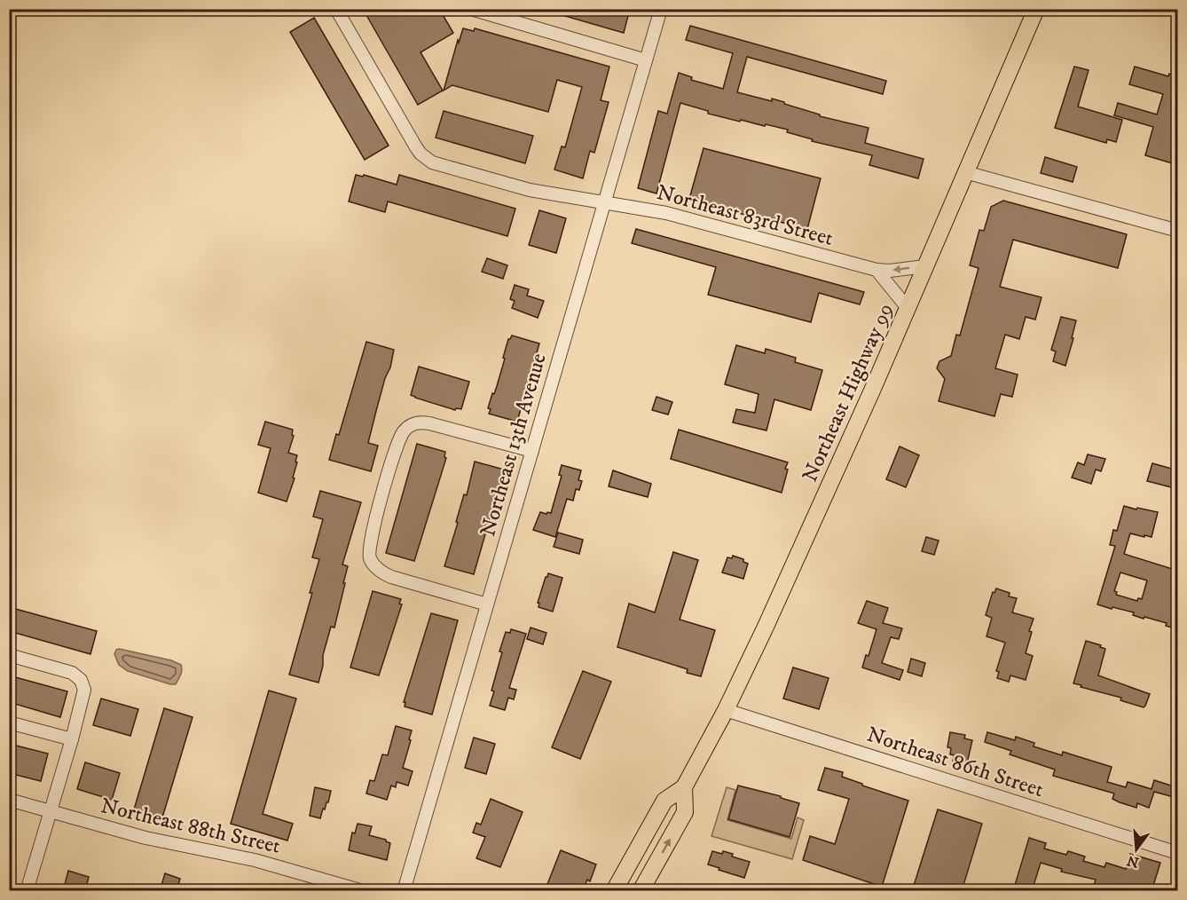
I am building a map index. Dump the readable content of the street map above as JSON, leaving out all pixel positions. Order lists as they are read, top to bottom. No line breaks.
{"streets":{"main road":["Northeast Highway 99"],"street":["Northeast 83rd Street","Northeast 13th Avenue","Northeast 86th Street","Northeast 88th Street"]},"crossings":[["Northeast 83rd Street","Northeast Highway 99"],["Northeast 83rd Street","Northeast 13th Avenue"],["Northeast Highway 99","Northeast 86th Street"]],"north":"bottom"}
